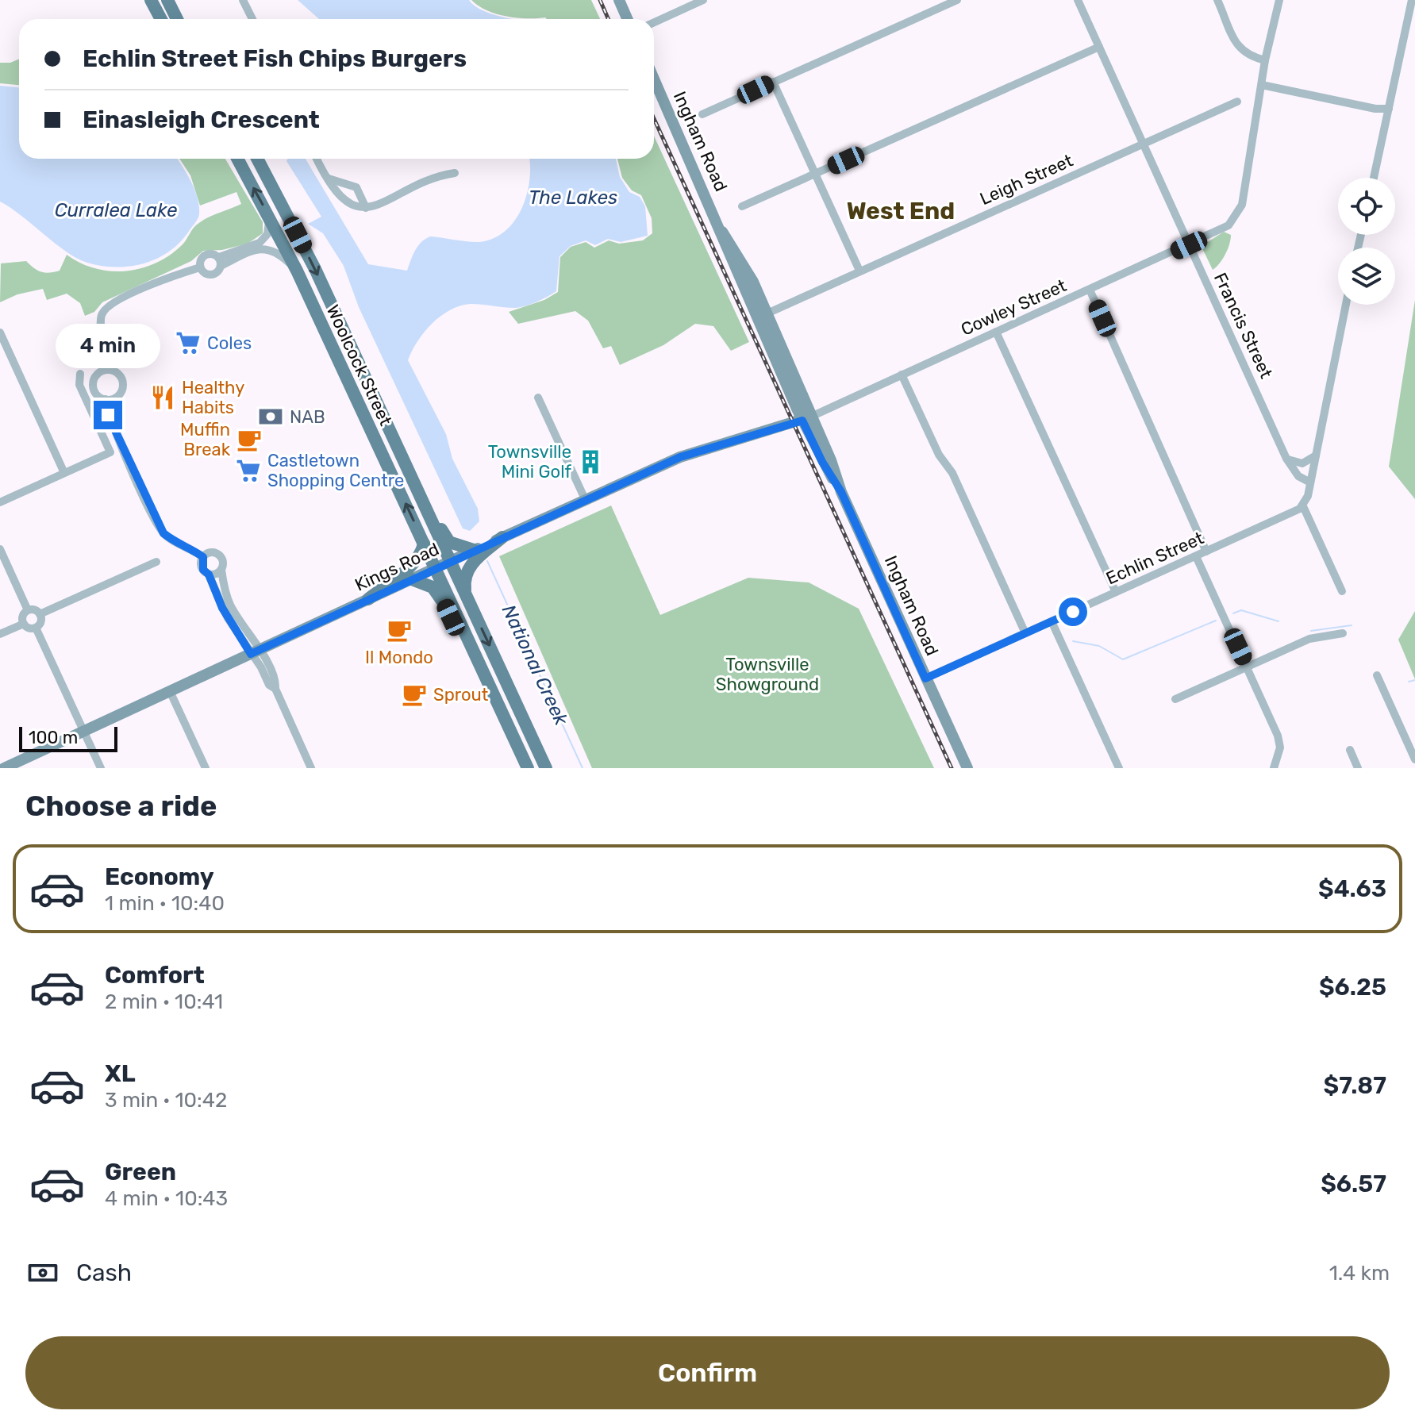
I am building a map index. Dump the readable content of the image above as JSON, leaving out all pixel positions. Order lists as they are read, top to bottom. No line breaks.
{"streets":{"main road":["Ingham Road","Woolcock Street","Kings Road"],"street":["Leigh Street","Cowley Street","Francis Street","Echlin Street"]},"crossings":[["Ingham Road","Leigh Street"],["Ingham Road","Cowley Street"],["Ingham Road","Echlin Street"],["Ingham Road","Kings Road"],["Leigh Street","Francis Street"],["Cowley Street","Francis Street"],["Cowley Street","Kings Road"],["Woolcock Street","Kings Road"]],"districts":["West End"],"water":["The Lakes","Curralea Lake","National Creek"],"parks":["Townsville Showground"],"places":{"supermarket":["Coles","Castletown Shopping Centre"],"restaurant":["Healthy Habits"],"bank":["NAB"],"cafe":["Muffin Break","Il Mondo","Sprout"],"building":["Townsville Mini Golf"]},"scale_bar":"100 m","page":{"banner":["Echlin Street Fish Chips Burgers","Einasleigh Crescent"],"bubble":"4 min","scale":"100 m","heading":"Choose a ride","list":[{"name":"Economy","note":"1 min · 10:40","value":"$4.63"},{"name":"Comfort","note":"2 min · 10:41","value":"$6.25"},{"name":"XL","note":"3 min · 10:42","value":"$7.87"},{"name":"Green","note":"4 min · 10:43","value":"$6.57"}],"pay":["Cash","1.4 km"],"buttons":"Confirm"}}
